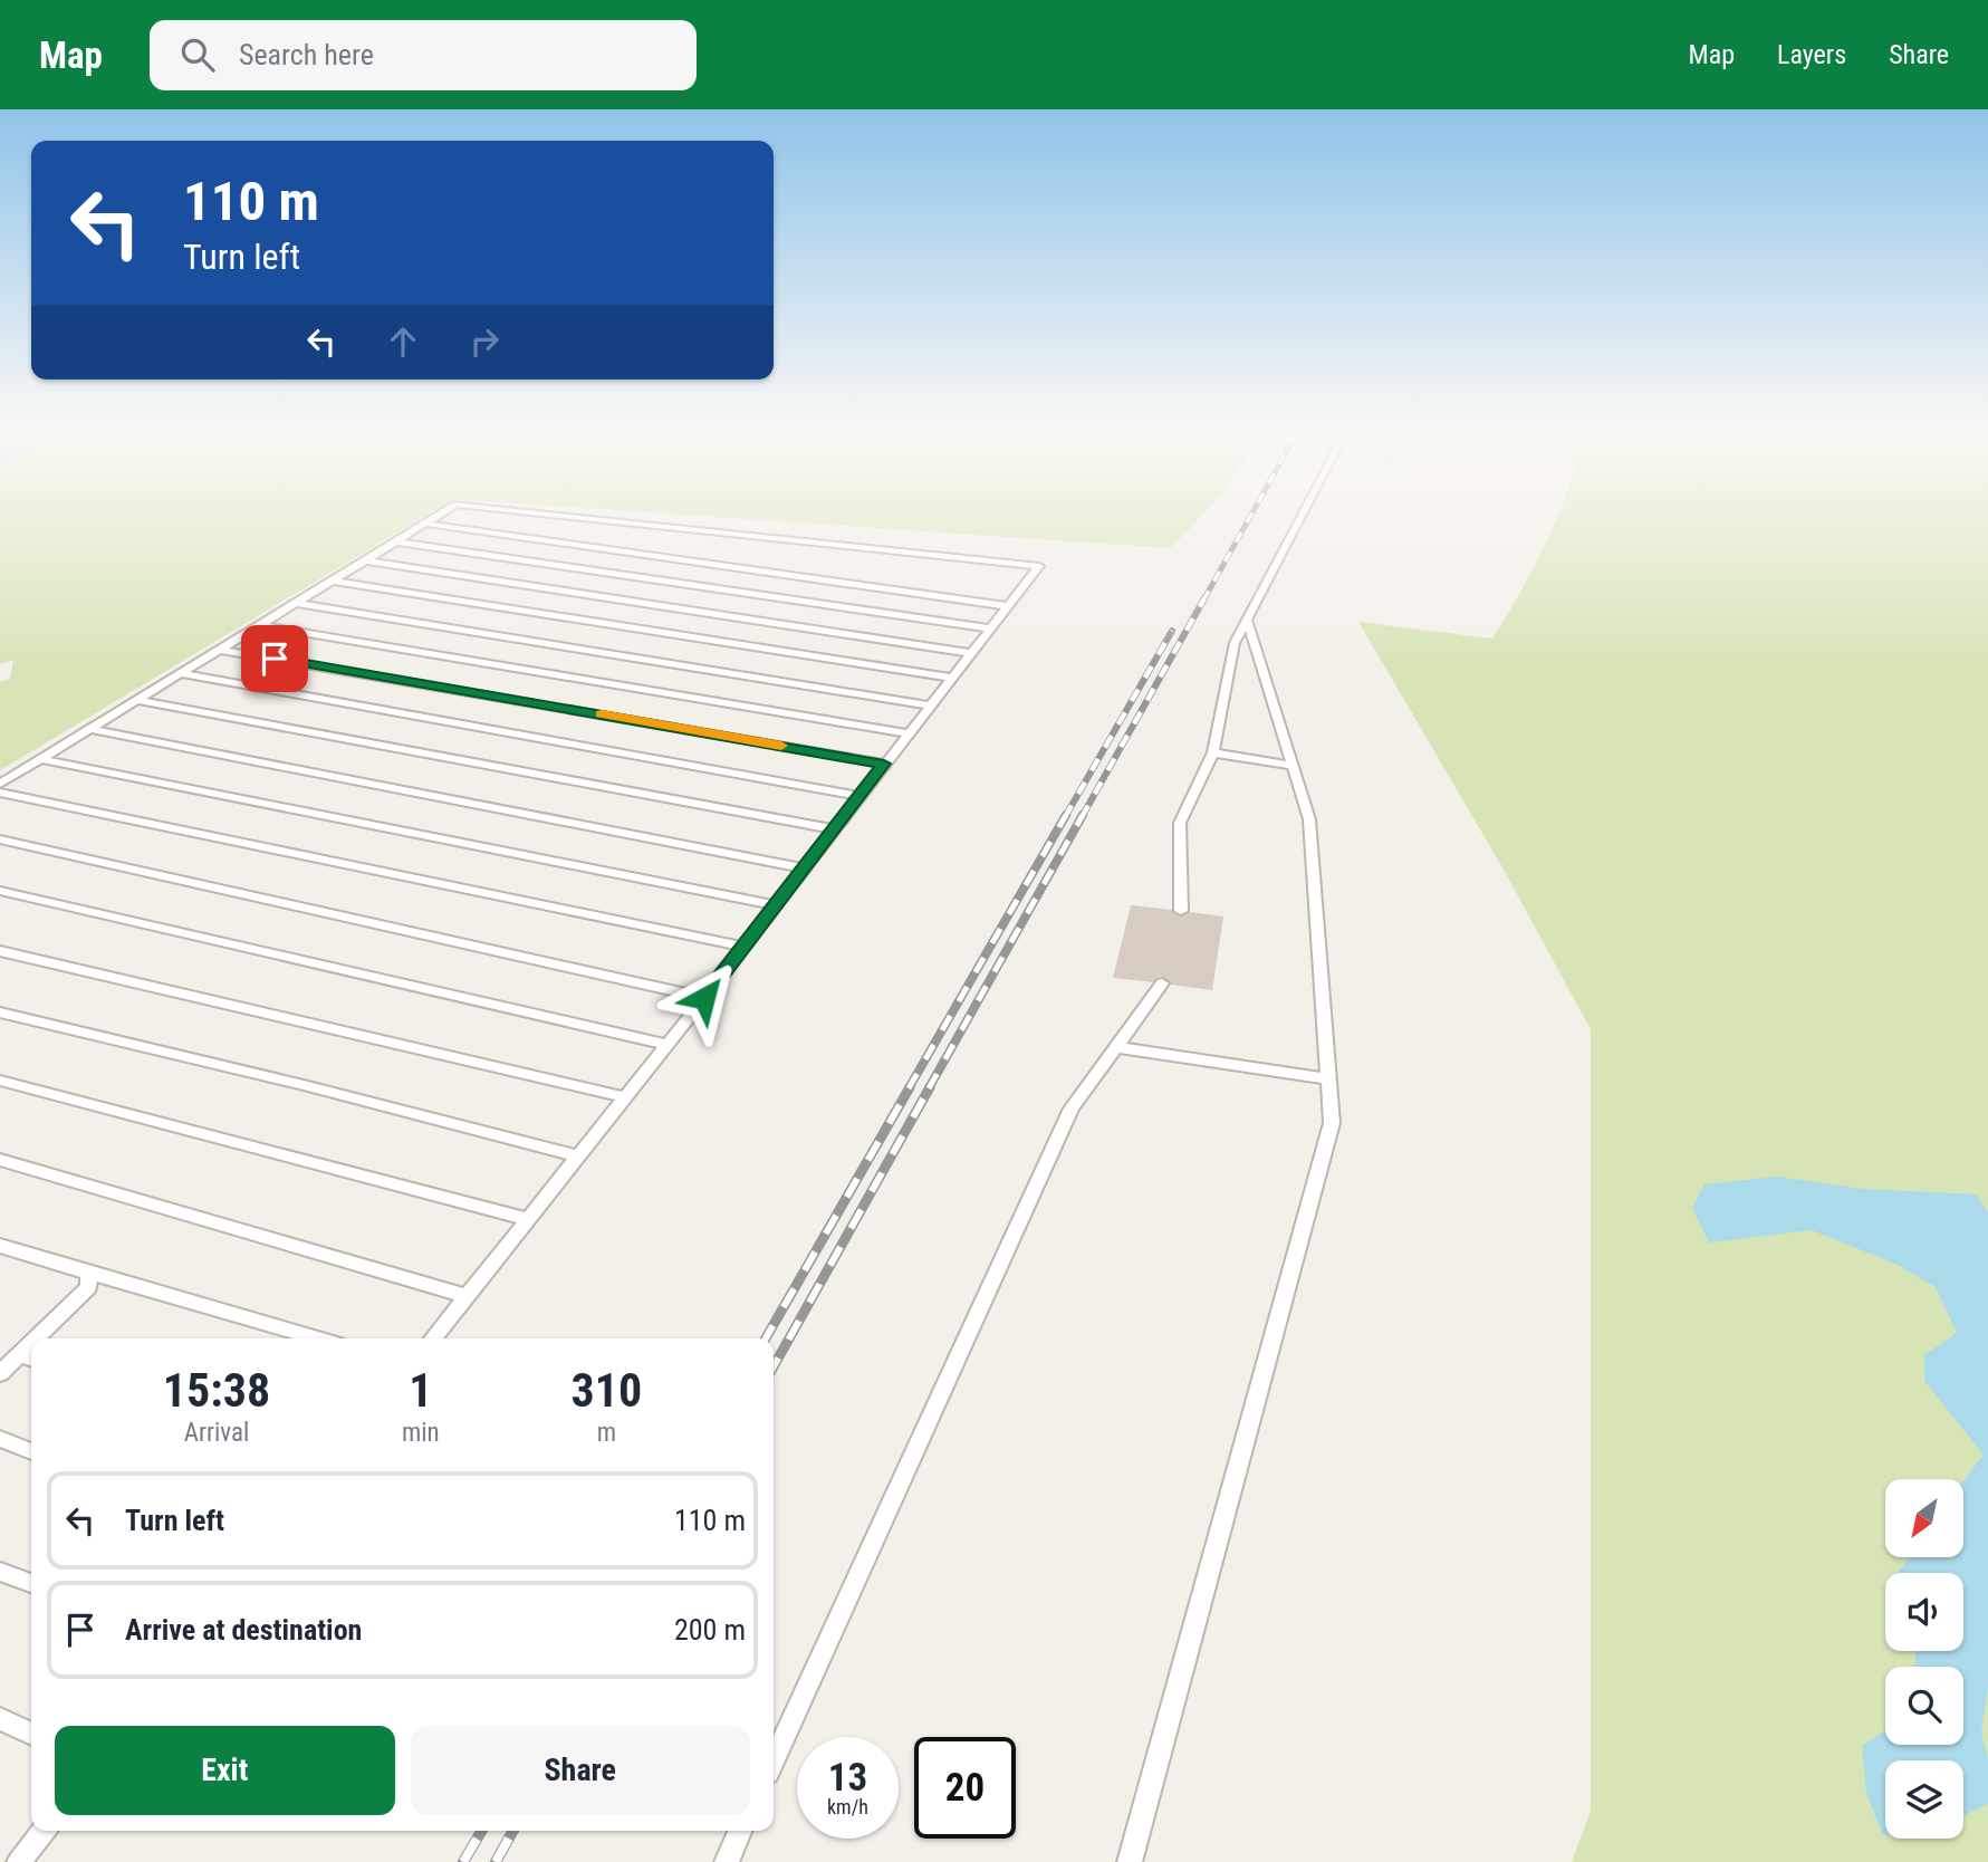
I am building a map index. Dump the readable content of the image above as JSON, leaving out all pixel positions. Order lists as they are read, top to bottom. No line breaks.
{"north":"bottom left","page":{"header":"Map","search":"Search here","nav":["Map","Layers","Share"],"turn":["110 m","Turn left"],"eta":["15:38","Arrival","1","min","310","m"],"list":[{"name":"Turn left","value":"110 m"},{"name":"Arrive at destination","value":"200 m"}],"buttons":["Exit","Share"],"speed":"13 km/h","limit":"20"}}
